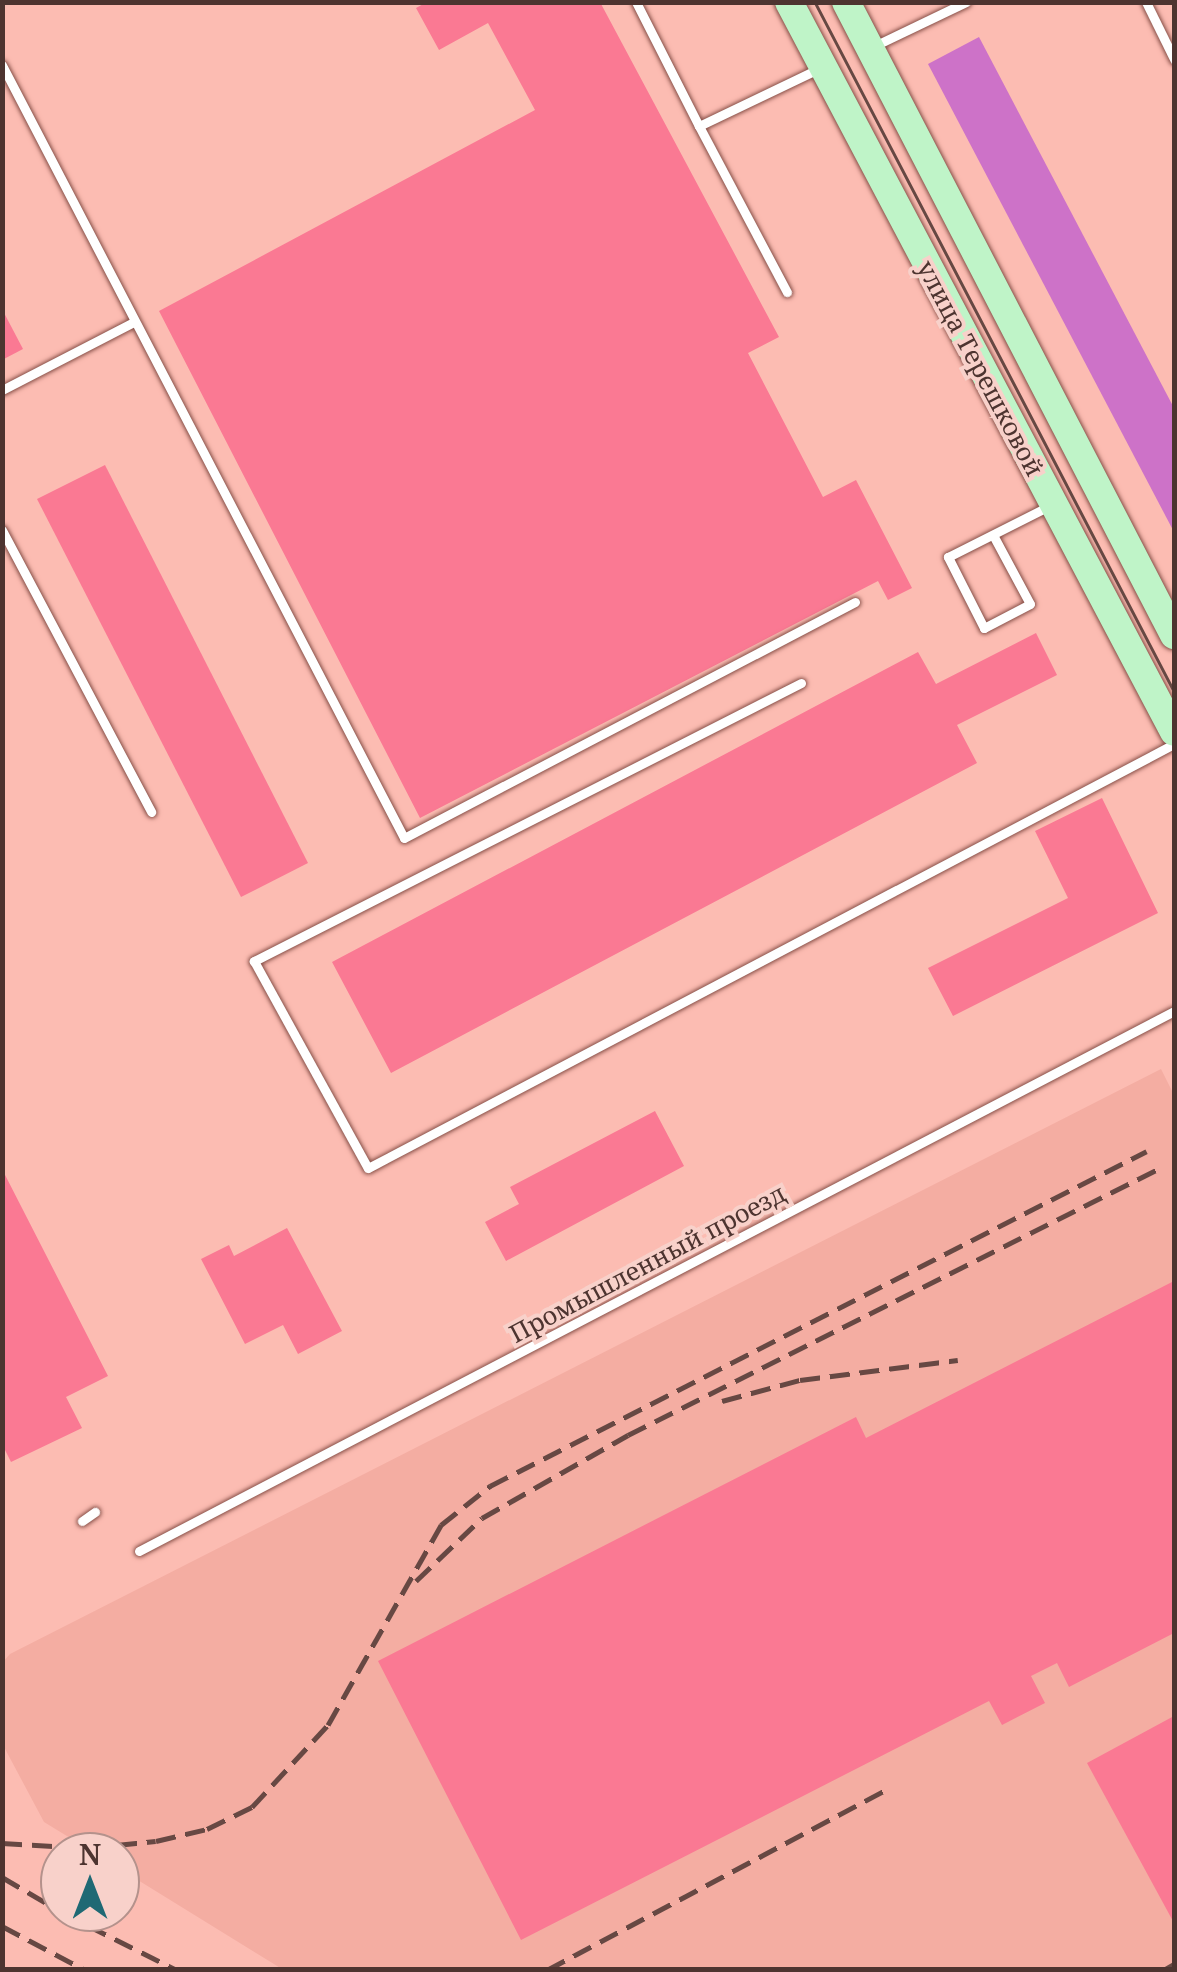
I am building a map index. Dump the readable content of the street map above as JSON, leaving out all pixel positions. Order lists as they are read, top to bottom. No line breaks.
{"streets":{"main road":["улица Терешковой"],"lane":["Промышленный проезд"]},"north":"top"}
